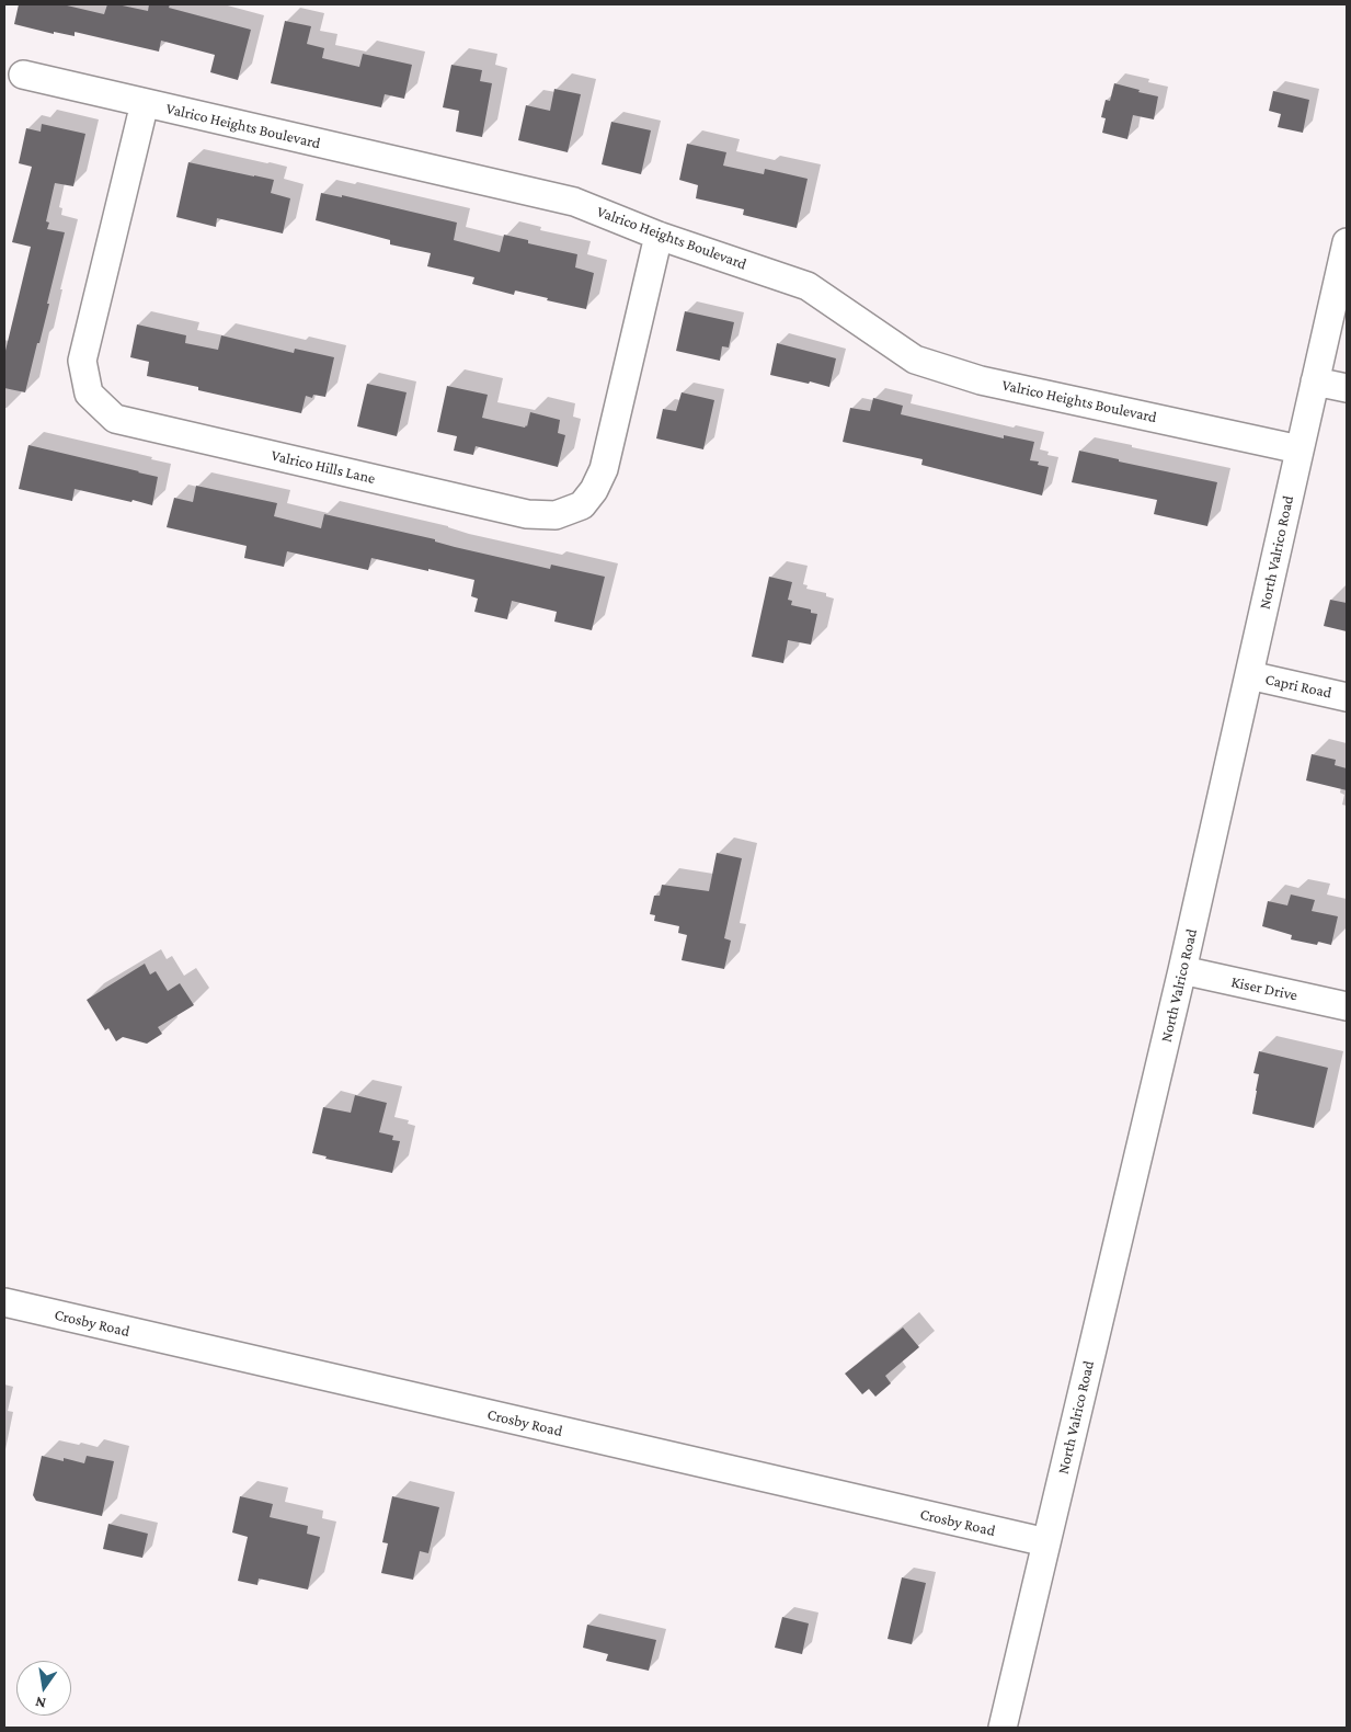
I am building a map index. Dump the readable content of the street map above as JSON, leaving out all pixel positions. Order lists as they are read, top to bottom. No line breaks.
{"streets":{"street":["Valrico Heights Boulevard","Valrico Hills Lane","North Valrico Road","Capri Road","Kiser Drive","Crosby Road"]},"crossings":[["Valrico Heights Boulevard","Valrico Hills Lane"],["Valrico Heights Boulevard","North Valrico Road"],["North Valrico Road","Capri Road"],["North Valrico Road","Kiser Drive"],["North Valrico Road","Crosby Road"]],"north":"bottom"}
